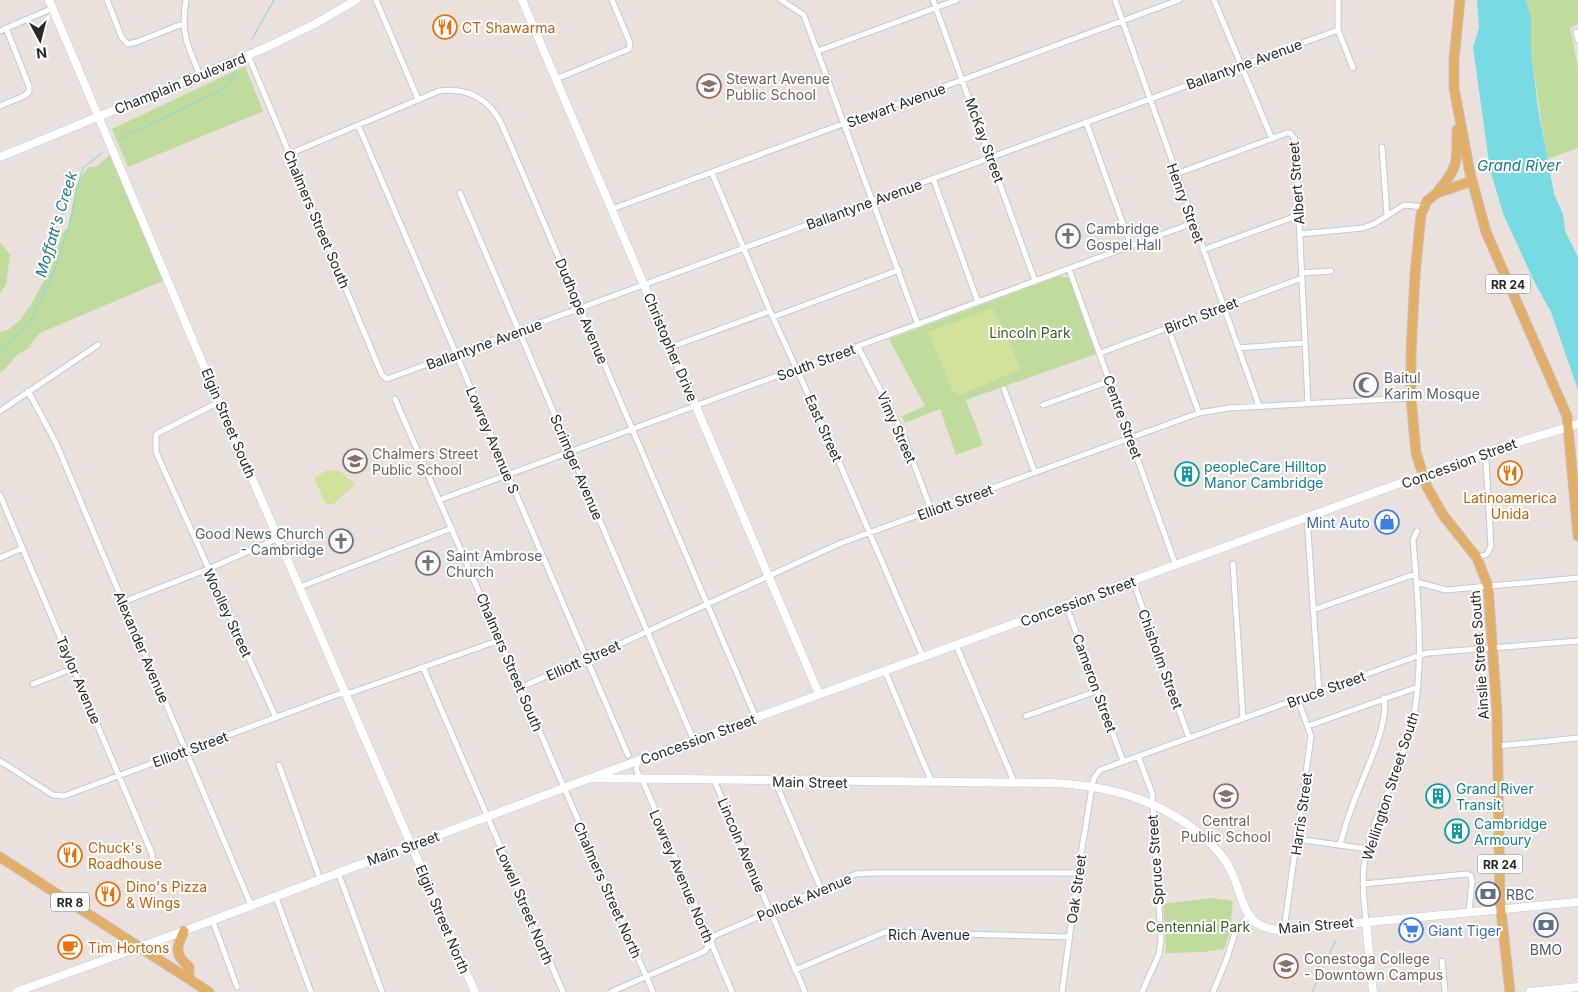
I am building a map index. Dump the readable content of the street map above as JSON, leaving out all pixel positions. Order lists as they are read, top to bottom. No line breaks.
{"streets":{"main road":["Champlain Boulevard","RR 24","Christopher Drive","Elgin Street South","Concession Street","Ainslie Street South","Main Street","RR 8","Elgin Street North"],"street":["Ballantyne Avenue","Stewart Avenue","McKay Street","Albert Street","Henry Street","Chalmers Street South","Dudhope Avenue","Birch Street","South Street","Centre Street","Vimy Street","East Street","Lowrey Avenue S","Scrimger Avenue","Elliott Street","Woolley Street","Alexander Avenue","Chisholm Street","Taylor Avenue","Cameron Street","Bruce Street","Wellington Street South","Harris Street","Lincoln Avenue","Spruce Street","Lowrey Avenue North","Oak Street","Chalmers Street North","Pollock Avenue","Lowell Street North","Rich Avenue"]},"crossings":[["Ballantyne Avenue","McKay Street"],["Ballantyne Avenue","Albert Street"],["Ballantyne Avenue","Henry Street"],["Ballantyne Avenue","Chalmers Street South"],["Ballantyne Avenue","Dudhope Avenue"],["Ballantyne Avenue","Christopher Drive"],["Ballantyne Avenue","East Street"],["Ballantyne Avenue","Lowrey Avenue S"],["Ballantyne Avenue","Scrimger Avenue"],["Champlain Boulevard","Chalmers Street South"],["Champlain Boulevard","Elgin Street South"],["Stewart Avenue","McKay Street"],["Stewart Avenue","Henry Street"],["Stewart Avenue","Christopher Drive"],["Stewart Avenue","East Street"],["McKay Street","South Street"],["Albert Street","Birch Street"],["Albert Street","Elliott Street"],["Henry Street","Birch Street"],["Henry Street","South Street"],["Henry Street","Elliott Street"],["Chalmers Street South","Dudhope Avenue"],["Chalmers Street South","South Street"],["Chalmers Street South","Elliott Street"],["Chalmers Street South","Main Street"],["Chalmers Street South","Chalmers Street North"],["RR 24","Concession Street"],["RR 24","Ainslie Street South"],["RR 24","Main Street"],["Dudhope Avenue","South Street"],["Dudhope Avenue","Lowrey Avenue S"],["Dudhope Avenue","Concession Street"],["Dudhope Avenue","Elliott Street"],["Birch Street","Centre Street"],["Christopher Drive","South Street"],["Christopher Drive","Concession Street"],["Christopher Drive","Elliott Street"],["South Street","Centre Street"],["South Street","Vimy Street"],["South Street","East Street"],["South Street","Lowrey Avenue S"],["South Street","Scrimger Avenue"],["Centre Street","Concession Street"],["Centre Street","Elliott Street"],["Elgin Street South","Elliott Street"],["Elgin Street South","Woolley Street"],["Elgin Street South","Main Street"],["Elgin Street South","Elgin Street North"],["Vimy Street","Elliott Street"],["East Street","Concession Street"],["East Street","Elliott Street"],["Lowrey Avenue S","Elliott Street"],["Concession Street","Scrimger Avenue"],["Concession Street","Ainslie Street South"],["Concession Street","Chisholm Street"],["Concession Street","Cameron Street"],["Concession Street","Main Street"],["Concession Street","Lowrey Avenue North"],["Scrimger Avenue","Elliott Street"],["Elliott Street","Woolley Street"],["Elliott Street","Alexander Avenue"],["Elliott Street","Ainslie Street South"],["Elliott Street","Taylor Avenue"],["Elliott Street","Lowell Street North"],["Alexander Avenue","Main Street"],["Ainslie Street South","Bruce Street"],["Ainslie Street South","Main Street"],["Chisholm Street","Bruce Street"],["Cameron Street","Bruce Street"],["Bruce Street","Main Street"],["Bruce Street","Wellington Street South"],["Bruce Street","Harris Street"],["Bruce Street","Spruce Street"],["Bruce Street","Oak Street"],["Main Street","Wellington Street South"],["Main Street","Harris Street"],["Main Street","Lincoln Avenue"],["Main Street","Spruce Street"],["Main Street","Lowrey Avenue North"],["Main Street","Oak Street"],["Main Street","Chalmers Street North"],["Main Street","RR 8"],["Main Street","Lowell Street North"],["Main Street","Elgin Street North"],["Lincoln Avenue","Pollock Avenue"],["Lincoln Avenue","Rich Avenue"],["Lowrey Avenue North","Pollock Avenue"],["Oak Street","Pollock Avenue"],["Oak Street","Rich Avenue"],["Chalmers Street North","Pollock Avenue"]],"water":["Grand River","Moffatt's Creek"],"parks":["Lincoln Park","Centennial Park"],"places":{"restaurant":["CT Shawarma","Latinoamerica Unida","Chuck's Roadhouse","Dino's Pizza & Wings"],"school or university":["Stewart Avenue Public School","Chalmers Street Public School","Central Public School","Conestoga College - Downtown Campus"],"church":["Cambridge Gospel Hall","Good News Church - Cambridge","Saint Ambrose Church"],"mosque":["Baitul Karim Mosque"],"building":["peopleCare Hilltop Manor Cambridge","Grand River Transit","Cambridge Armoury"],"shop":["Mint Auto"],"bank":["RBC","BMO"],"supermarket":["Giant Tiger"],"cafe":["Tim Hortons"]},"north":"bottom"}
